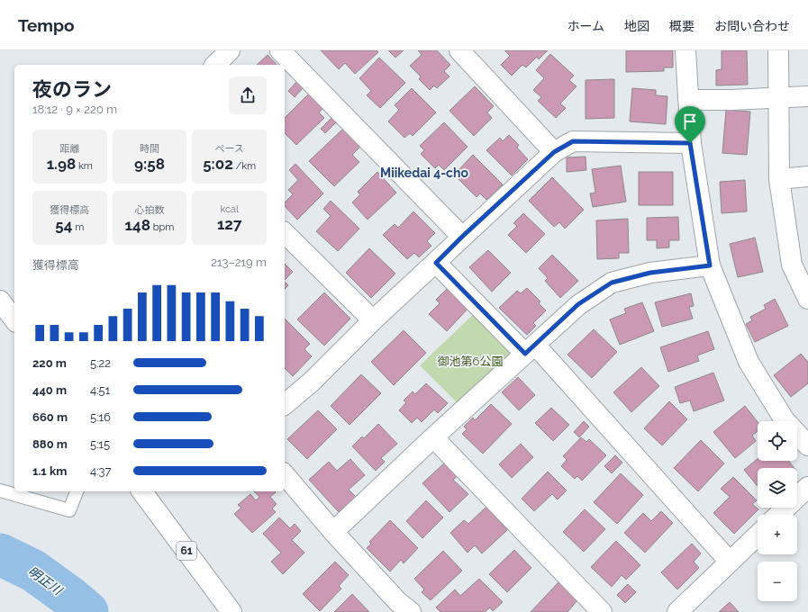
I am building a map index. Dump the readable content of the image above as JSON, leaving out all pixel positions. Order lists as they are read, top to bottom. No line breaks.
{"streets":{"street":["61"]},"districts":["Miikedai 4-cho"],"water":["明正川"],"parks":["御池第6公園"],"page":{"header":"Tempo","nav":["ホーム","地図","概要","お問い合わせ"],"heading":["夜のラン","18:12 · 9 × 220 m"],"stats":[["距離","1.98 km"],["時間","9:58"],["ペース","5:02 /km"],["獲得標高","54 m"],["心拍数","148 bpm"],["kcal","127"]],"chart":["獲得標高","213–219 m"],"list":[{"name":"220 m","note":"5:22"},{"name":"440 m","note":"4:51"},{"name":"660 m","note":"5:16"},{"name":"880 m","note":"5:15"},{"name":"1.1 km","note":"4:37"}],"map_buttons":["+","−"]}}
